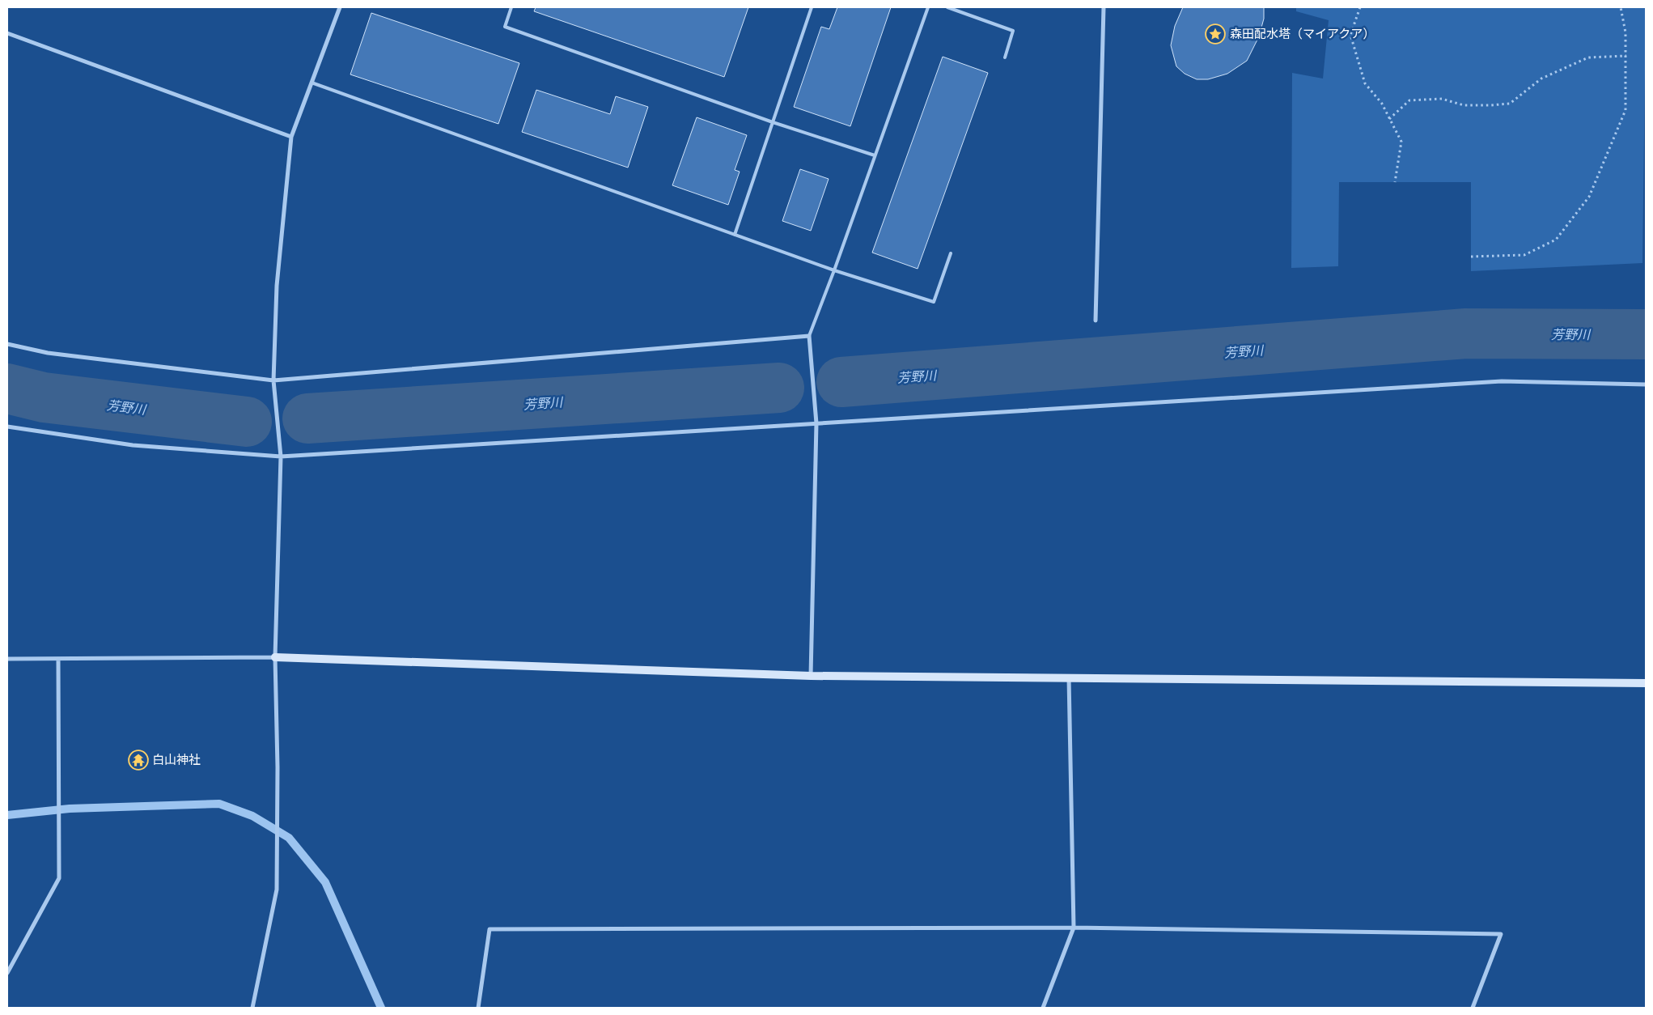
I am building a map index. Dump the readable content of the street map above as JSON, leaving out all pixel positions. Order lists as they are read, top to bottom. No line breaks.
{"water":["芳野川"],"places":{"place":["森田配水塔（マイアクア）"],"temple":["白山神社"]}}
